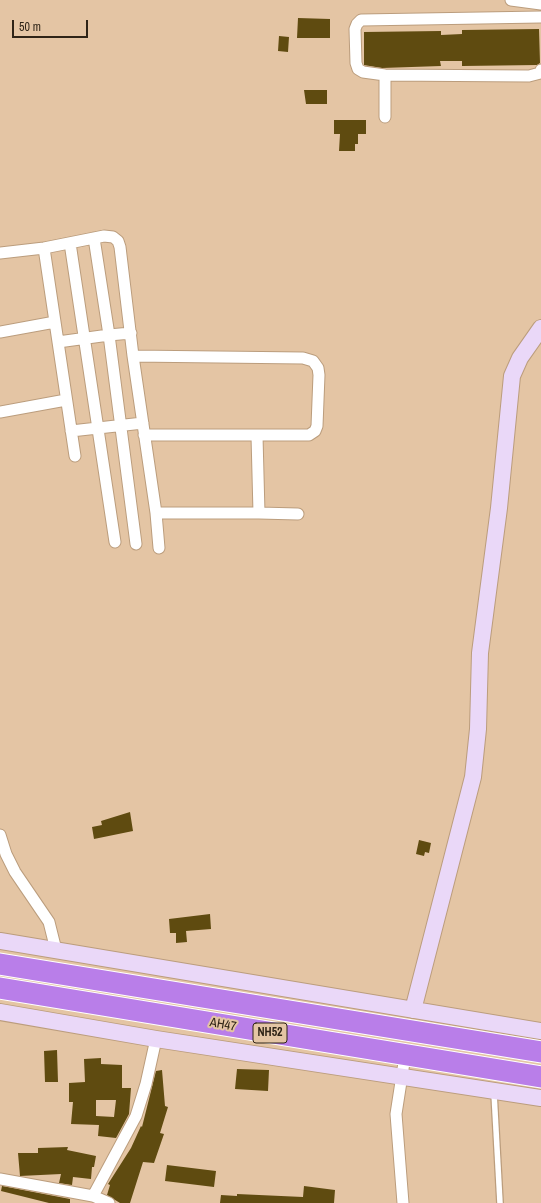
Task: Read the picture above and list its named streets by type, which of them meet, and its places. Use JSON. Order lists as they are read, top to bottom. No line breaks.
{"streets":{"highway":["AH47","NH52"]},"scale_bar":"50 m"}
